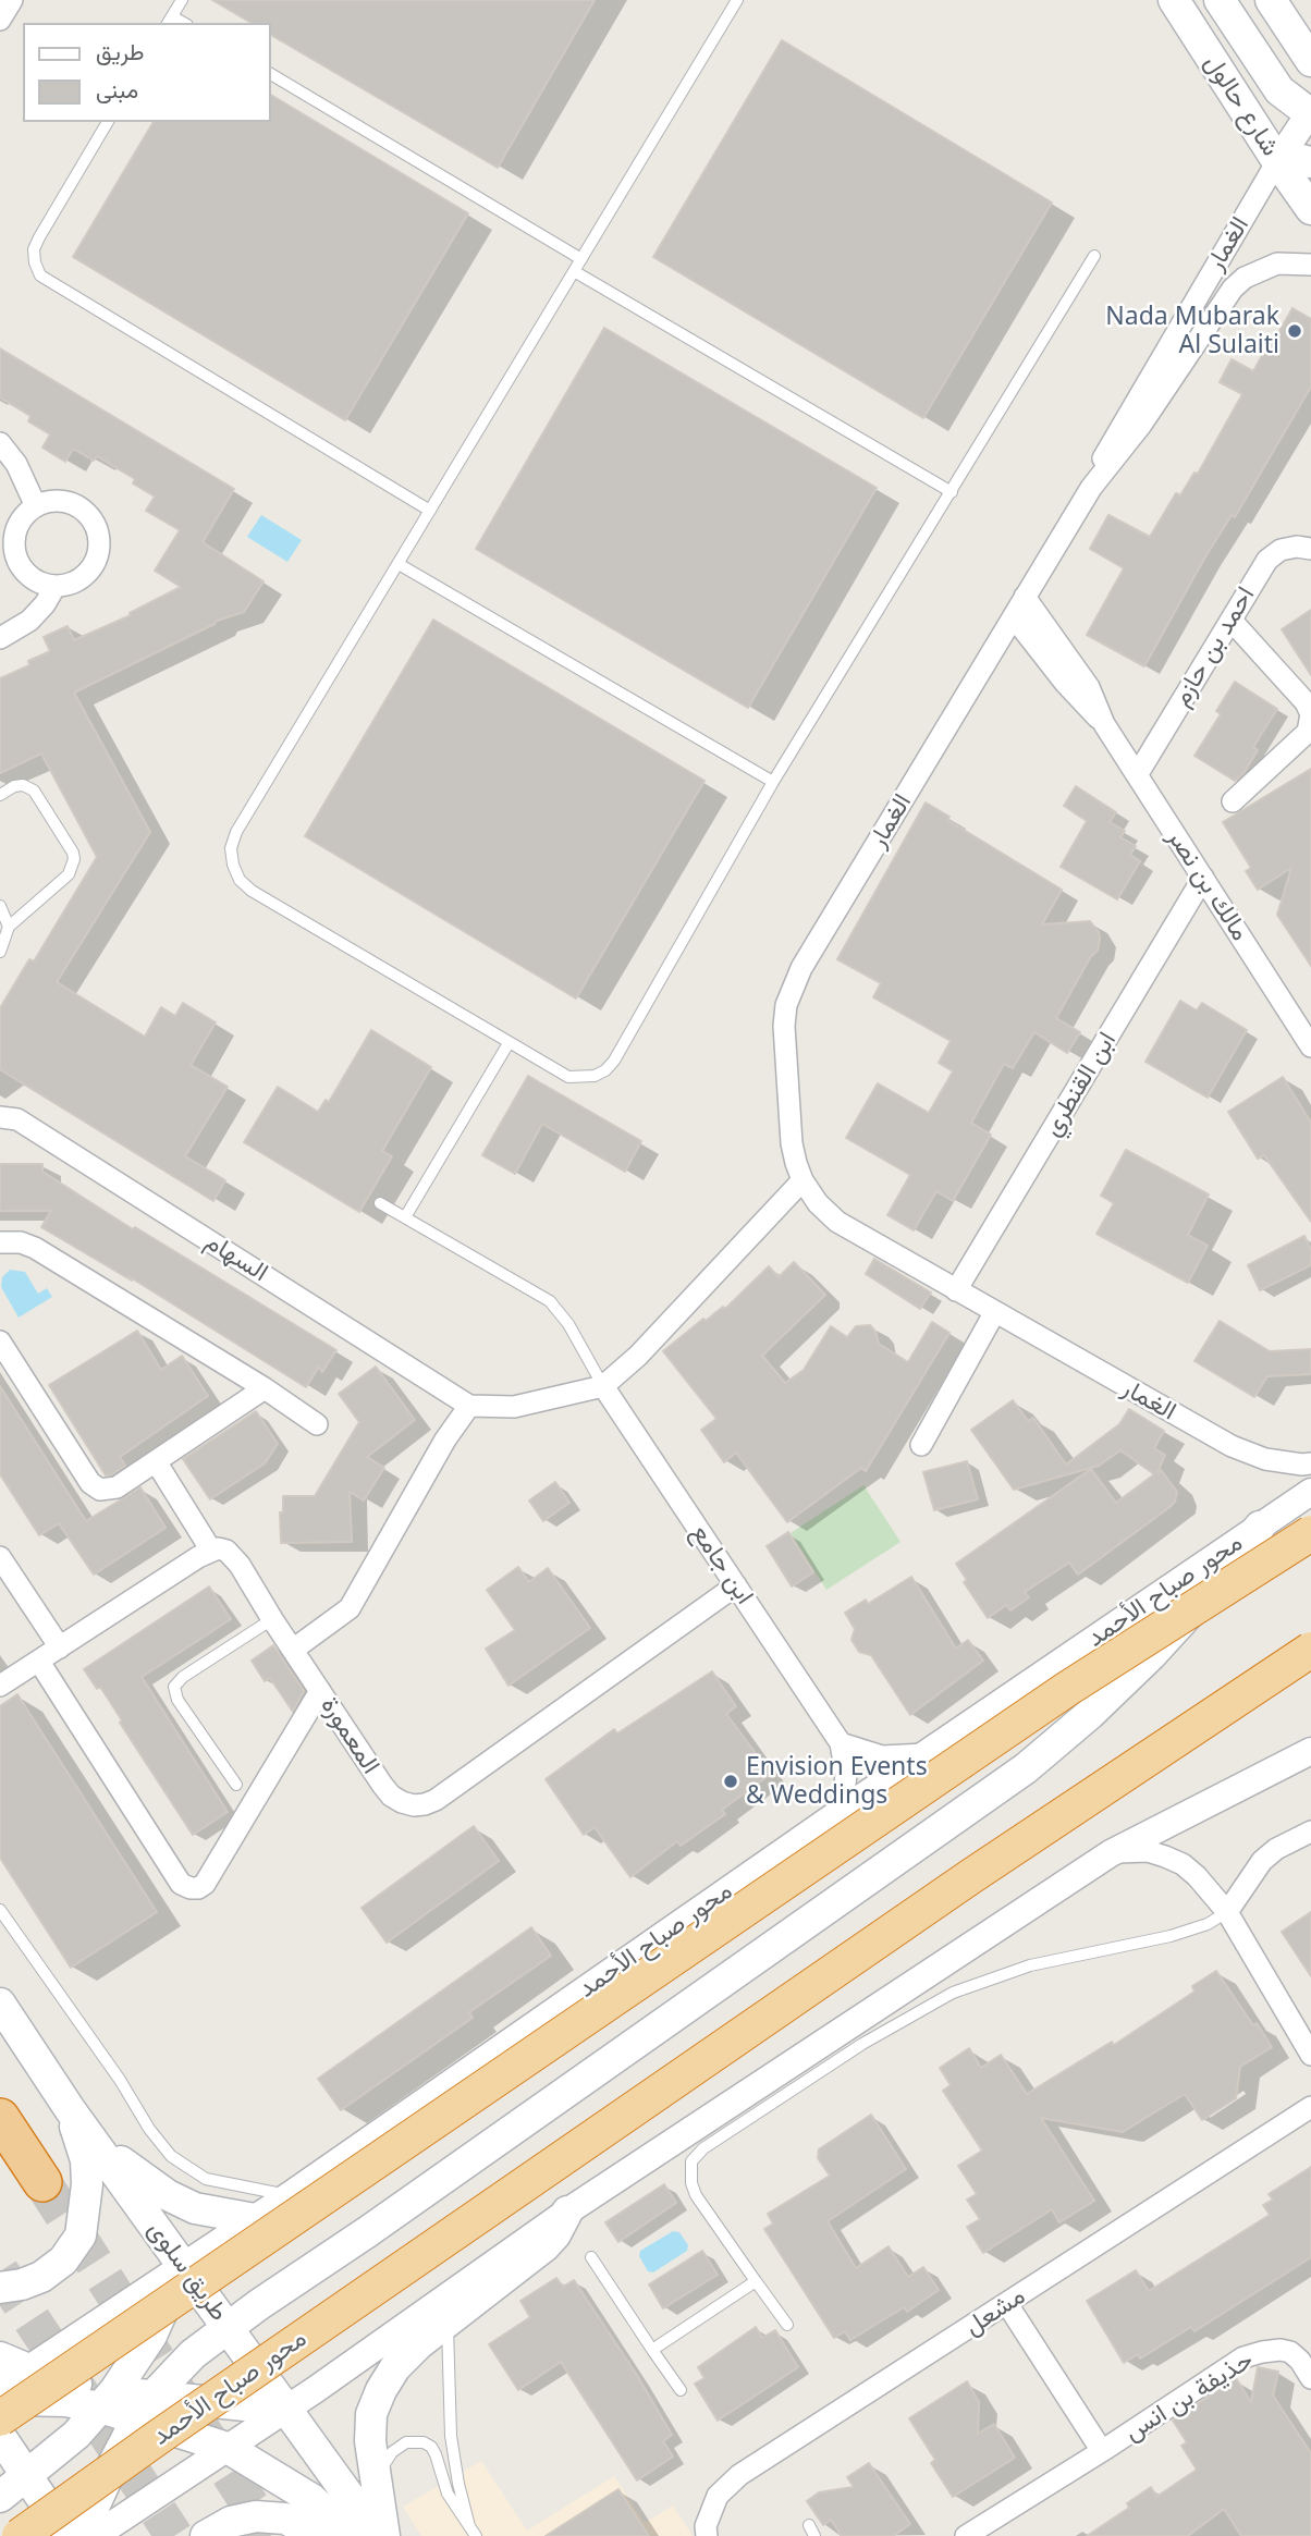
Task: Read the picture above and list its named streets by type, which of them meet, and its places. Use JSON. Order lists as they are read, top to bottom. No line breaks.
{"streets":{"highway":["محور صباح الأحمد"],"main road":["شارع حالول","طريق سلوى"],"street":["الغمار","احمد بن حازم","مالك بن نصر","ابن القنطري","السهام","ابن جامع","المعمورة","مشعل","حذيفة بن انس"]},"crossings":[["شارع حالول","الغمار"],["الغمار","مالك بن نصر"],["الغمار","ابن القنطري"],["احمد بن حازم","مالك بن نصر"],["مالك بن نصر","ابن القنطري"],["ابن جامع","محور صباح الأحمد"],["ابن جامع","المعمورة"],["محور صباح الأحمد","طريق سلوى"],["مشعل","حذيفة بن انس"]],"places":["Nada Mubarak Al Sulaiti","Envision Events & Weddings"],"legend":["طريق","مبنى"]}
